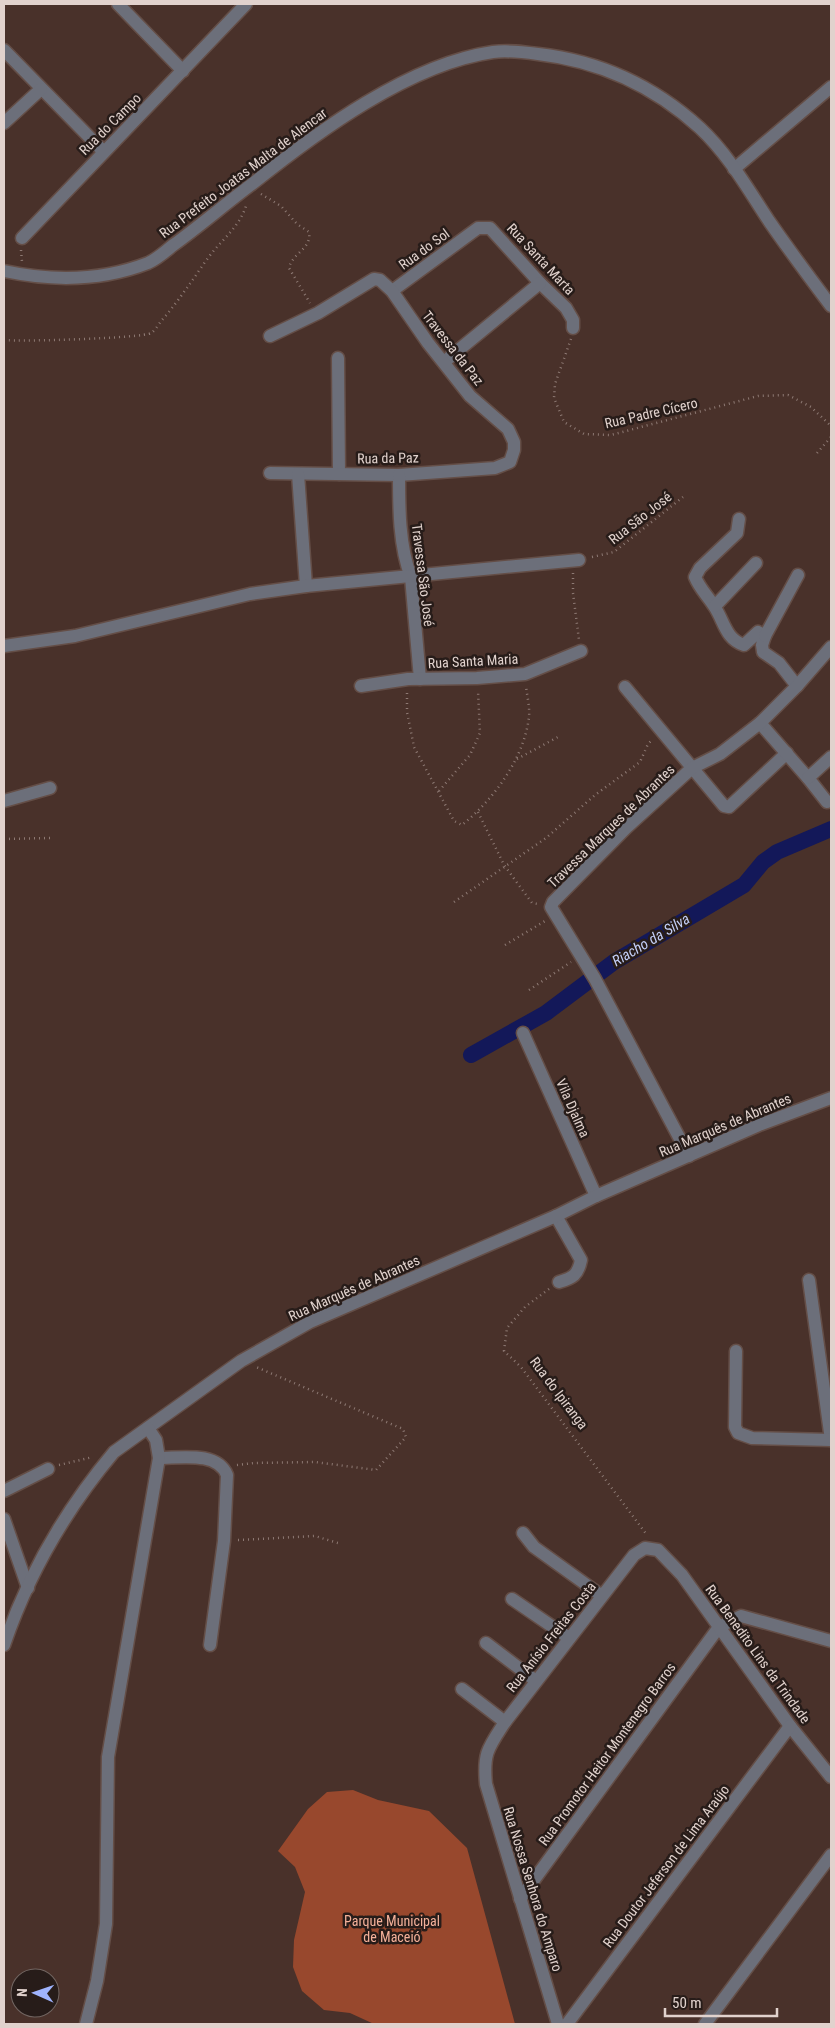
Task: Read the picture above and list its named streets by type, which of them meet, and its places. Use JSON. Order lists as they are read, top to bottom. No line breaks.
{"streets":{"street":["Rua do Campo","Rua Prefeito Joatas Malta de Alencar","Rua do Sol","Rua Santa Marta","Travessa da Paz","Rua da Paz","Travessa São José","Rua Santa Maria","Travessa Marques de Abrantes","Vila Djalma","Rua Marquês de Abrantes","Rua Anísio Freitas Costa","Rua Benedito Lins da Trindade","Rua Promotor Heitor Montenegro Barros","Rua Doutor Jeferson de Lima Araújo","Rua Nossa Senhora do Amparo"],"path":["Rua Padre Cícero","Rua São José","Rua do Ipiranga"]},"crossings":[["Rua do Sol","Rua Santa Marta"],["Rua do Sol","Travessa da Paz"],["Rua Santa Marta","Rua Padre Cícero"],["Travessa da Paz","Rua da Paz"],["Rua da Paz","Travessa São José"],["Travessa São José","Rua Santa Maria"],["Vila Djalma","Rua Marquês de Abrantes"],["Rua do Ipiranga","Rua Anísio Freitas Costa"],["Rua do Ipiranga","Rua Benedito Lins da Trindade"],["Rua Anísio Freitas Costa","Rua Benedito Lins da Trindade"],["Rua Anísio Freitas Costa","Rua Nossa Senhora do Amparo"],["Rua Benedito Lins da Trindade","Rua Promotor Heitor Montenegro Barros"],["Rua Benedito Lins da Trindade","Rua Doutor Jeferson de Lima Araújo"],["Rua Promotor Heitor Montenegro Barros","Rua Nossa Senhora do Amparo"]],"water":["Riacho da Silva"],"parks":["Parque Municipal de Maceió"],"scale_bar":"50 m","north":"left"}
